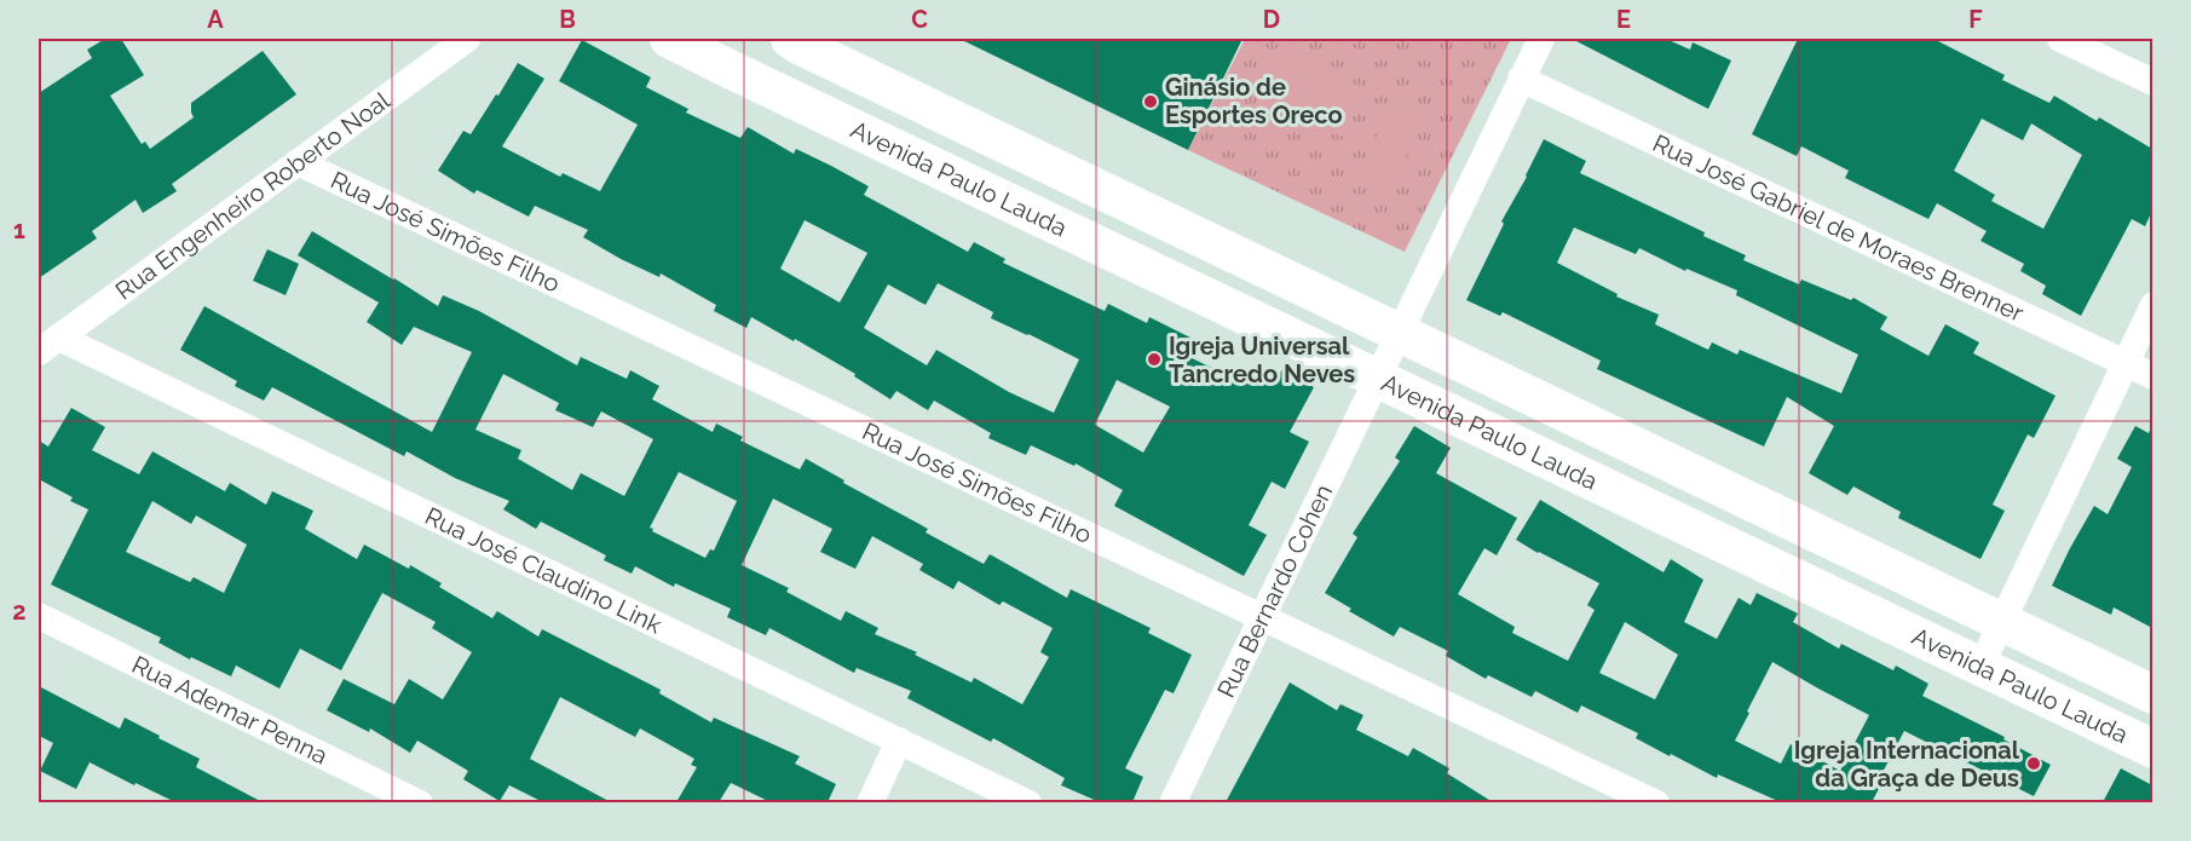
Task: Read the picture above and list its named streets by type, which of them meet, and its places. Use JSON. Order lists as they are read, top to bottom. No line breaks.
{"streets":{"main road":["Avenida Paulo Lauda"],"street":["Rua Engenheiro Roberto Noal","Rua José Gabriel de Moraes Brenner","Rua José Simões Filho","Rua José Claudino Link","Rua Bernardo Cohen","Rua Ademar Penna"]},"crossings":[["Avenida Paulo Lauda","Rua Bernardo Cohen"],["Rua Engenheiro Roberto Noal","Rua José Simões Filho"],["Rua Engenheiro Roberto Noal","Rua José Claudino Link"],["Rua José Simões Filho","Rua Bernardo Cohen"]],"places":["Ginásio de Esportes Oreco","Igreja Universal Tancredo Neves","Igreja Internacional da Graça de Deus"],"grid":{"columns":["A","B","C","D","E","F"],"rows":["1","2"]}}
